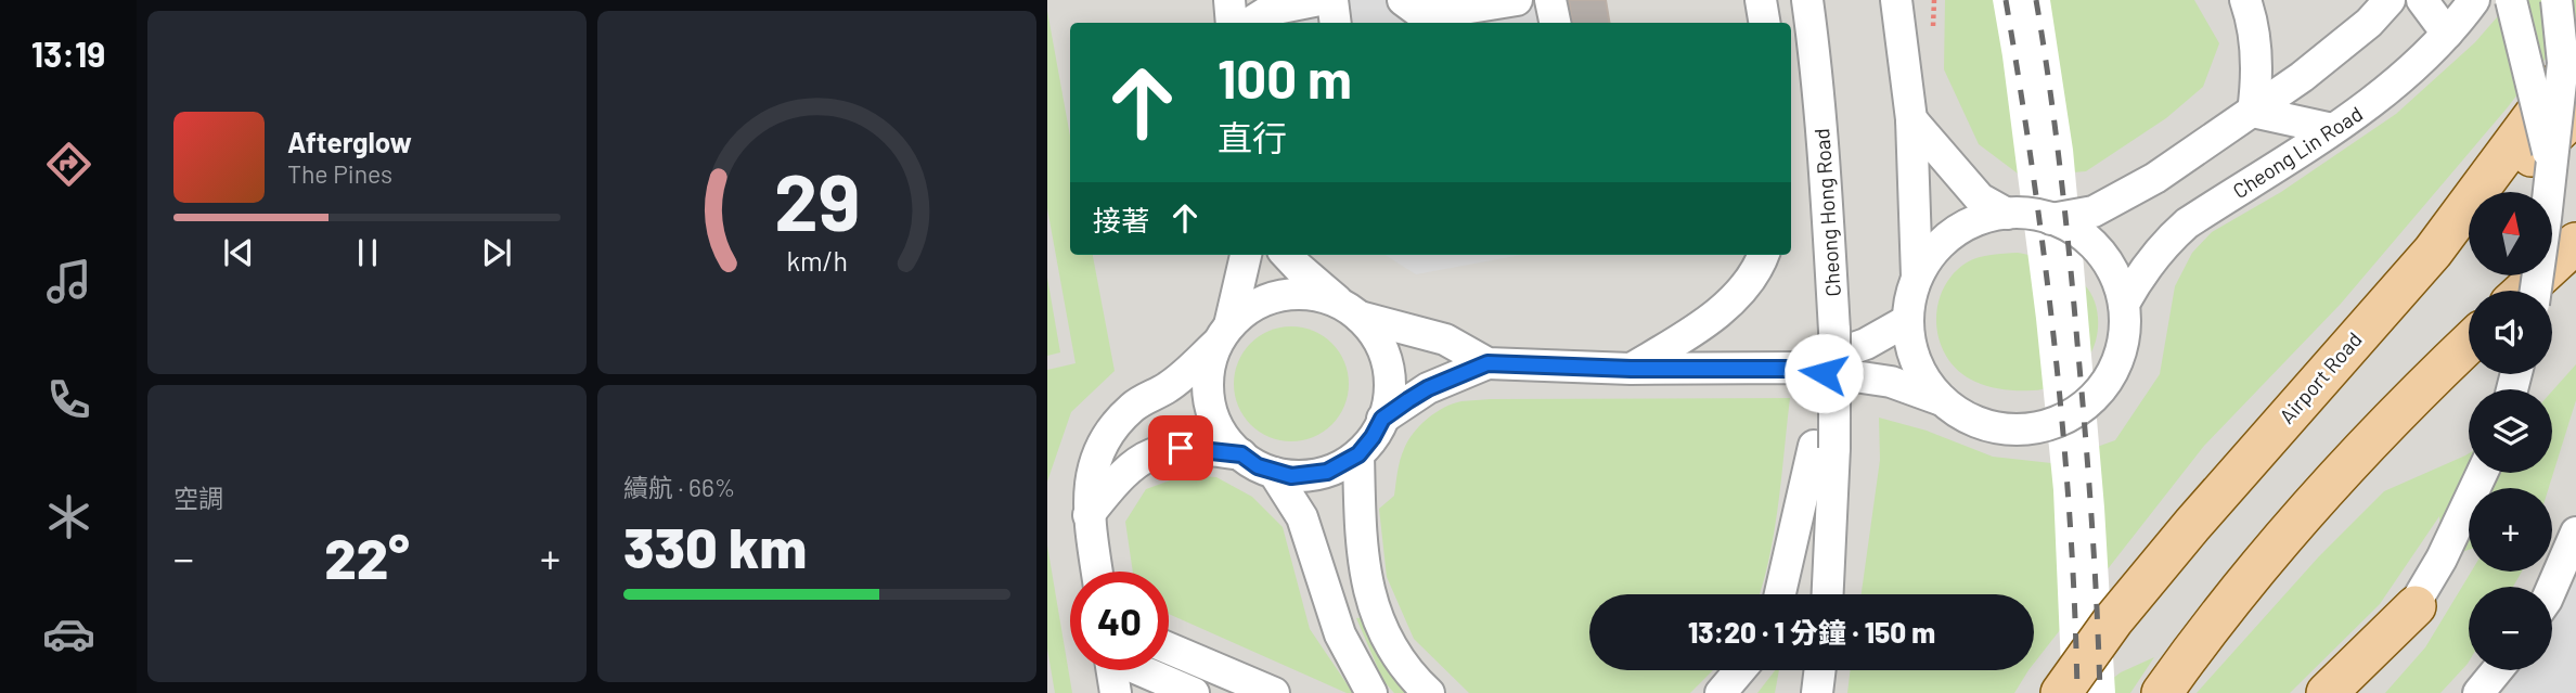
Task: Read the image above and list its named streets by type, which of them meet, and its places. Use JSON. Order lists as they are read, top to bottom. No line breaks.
{"streets":{"main road":["Airport Road"],"street":["Cheong Lin Road","Cheong Hong Road"]},"north":"top","page":{"tabs":"13:19","turn":["100 m","直行"],"song":["Afterglow","The Pines"],"then":"接著","map_buttons":["+","−"],"tile":["空調",["續航 · 66%","330 km"]],"heat":["−","22°","+"],"limit":"40","trip":"13:20 · 1 分鐘 · 150 m","gauge":["29","km/h"]}}
